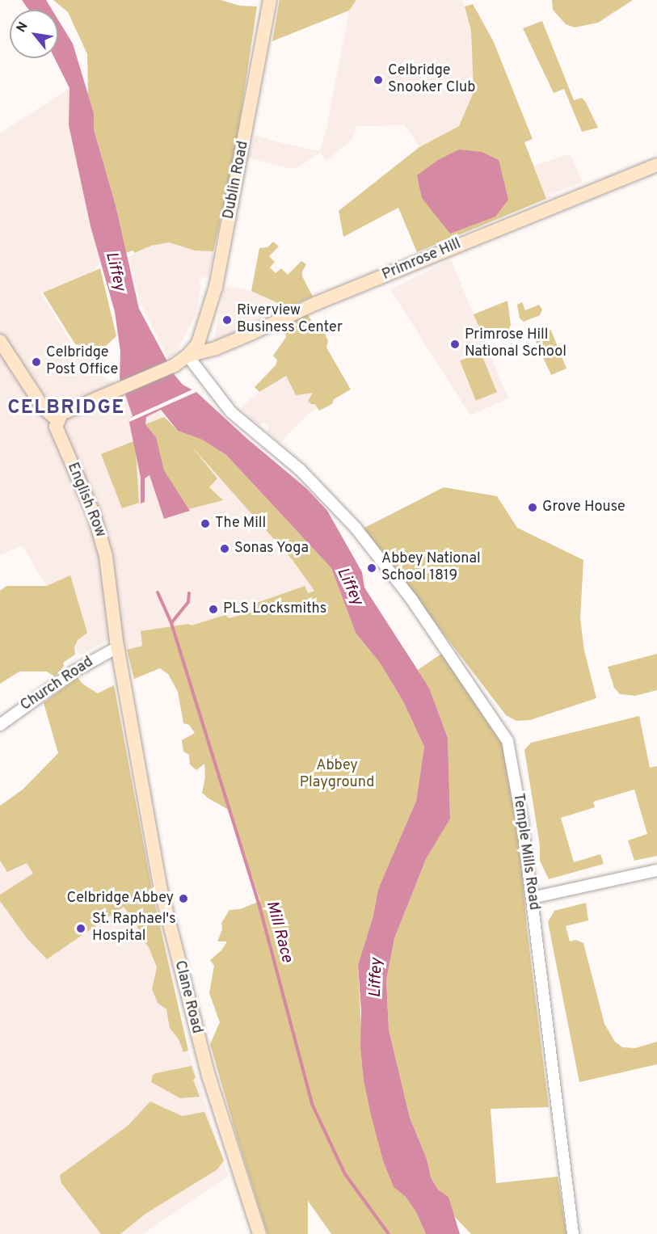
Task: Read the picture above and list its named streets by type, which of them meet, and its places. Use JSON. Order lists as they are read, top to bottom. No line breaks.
{"streets":{"main road":["Dublin Road","Primrose Hill","English Row","Clane Road"],"street":["Church Road","Temple Mills Road"]},"crossings":[["Dublin Road","Primrose Hill"],["Dublin Road","Temple Mills Road"],["Primrose Hill","Temple Mills Road"],["English Row","Church Road"],["English Row","Clane Road"],["Church Road","Clane Road"]],"districts":["CELBRIDGE"],"water":["Liffey","Mill Race"],"parks":["Abbey Playground"],"places":["Celbridge Snooker Club","Riverview Business Center","Primrose Hill National School","Celbridge Post Office","Grove House","The Mill","Sonas Yoga","Abbey National School 1819","PLS Locksmiths","Celbridge Abbey","St. Raphael's Hospital"],"north":"top left"}
